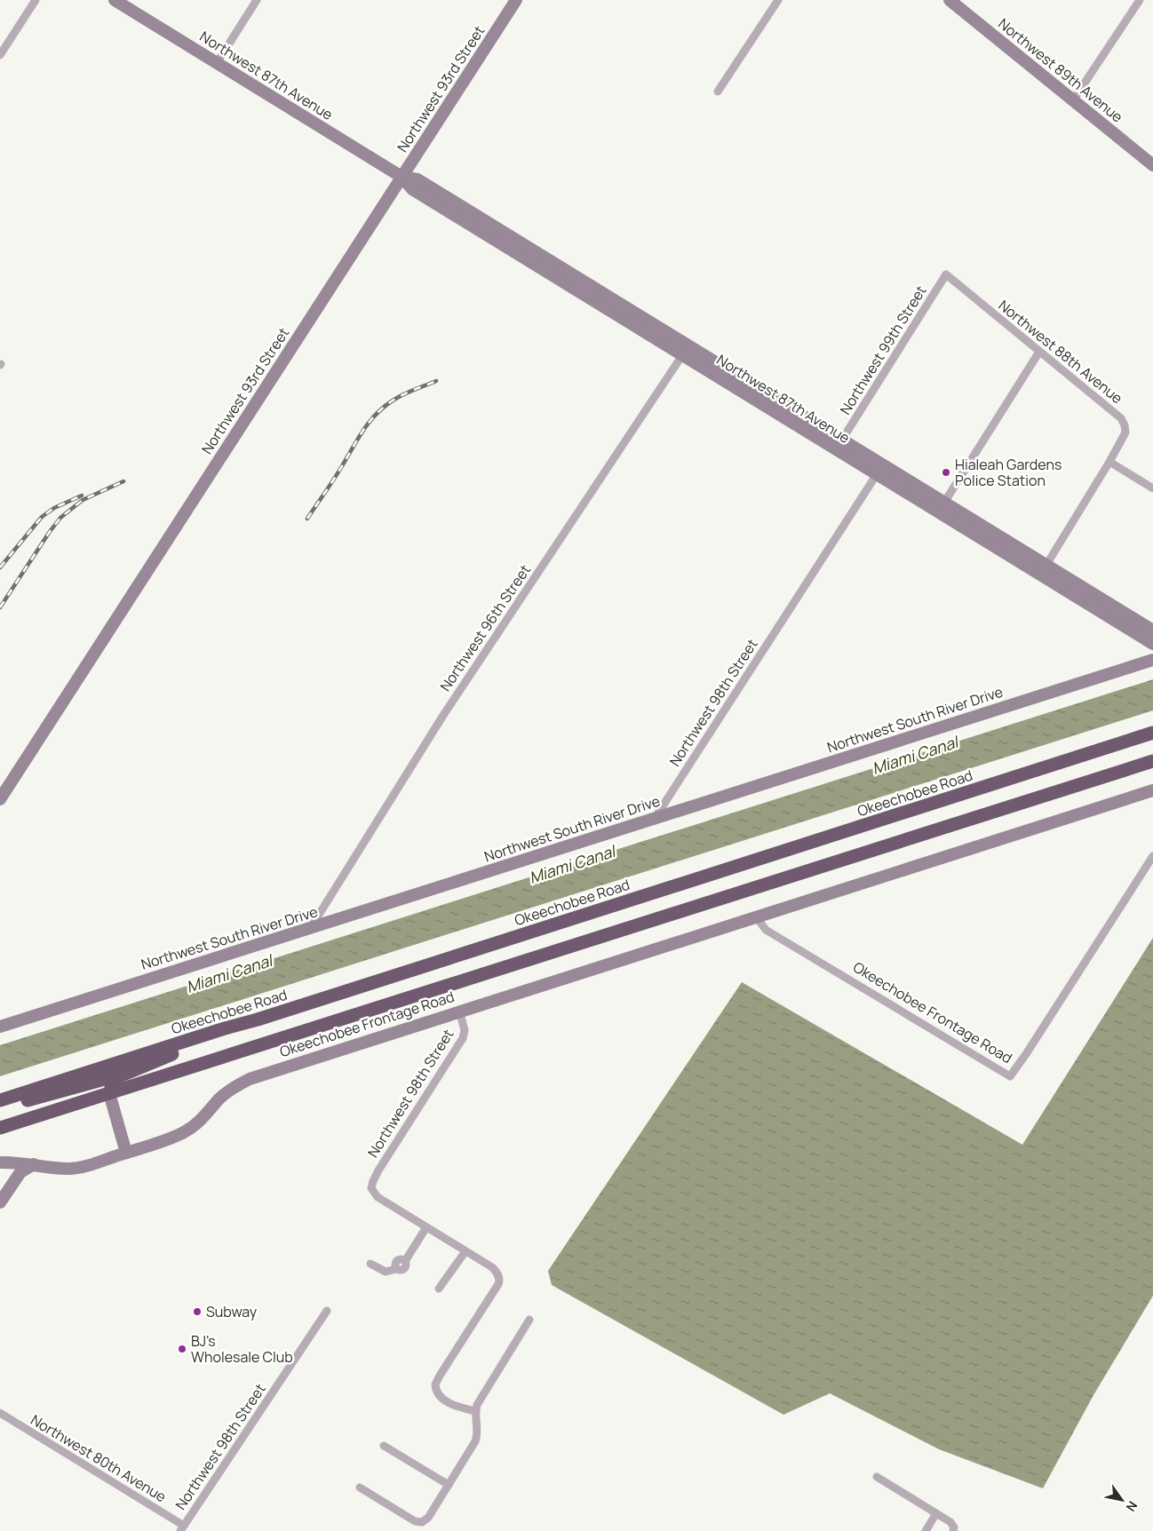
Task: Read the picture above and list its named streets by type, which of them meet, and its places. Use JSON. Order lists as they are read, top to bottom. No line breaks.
{"streets":{"highway":["Okeechobee Road"],"street":["Northwest 89th Avenue","Northwest 87th Avenue","Northwest 93rd Street","Northwest 99th Street","Northwest 88th Avenue","Northwest 96th Street","Northwest 98th Street","Northwest South River Drive","Okeechobee Frontage Road","Northwest 80th Avenue"]},"crossings":[["Northwest 87th Avenue","Northwest 93rd Street"],["Northwest 87th Avenue","Northwest 99th Street"],["Northwest 87th Avenue","Northwest 88th Avenue"],["Northwest 87th Avenue","Northwest 96th Street"],["Northwest 87th Avenue","Northwest 98th Street"],["Northwest 99th Street","Northwest 88th Avenue"],["Northwest 96th Street","Northwest South River Drive"],["Northwest 98th Street","Northwest South River Drive"],["Northwest 98th Street","Okeechobee Frontage Road"],["Northwest 98th Street","Northwest 80th Avenue"]],"water":["Miami Canal"],"places":["Hialeah Gardens Police Station","Subway","BJ's Wholesale Club"],"north":"bottom right"}
